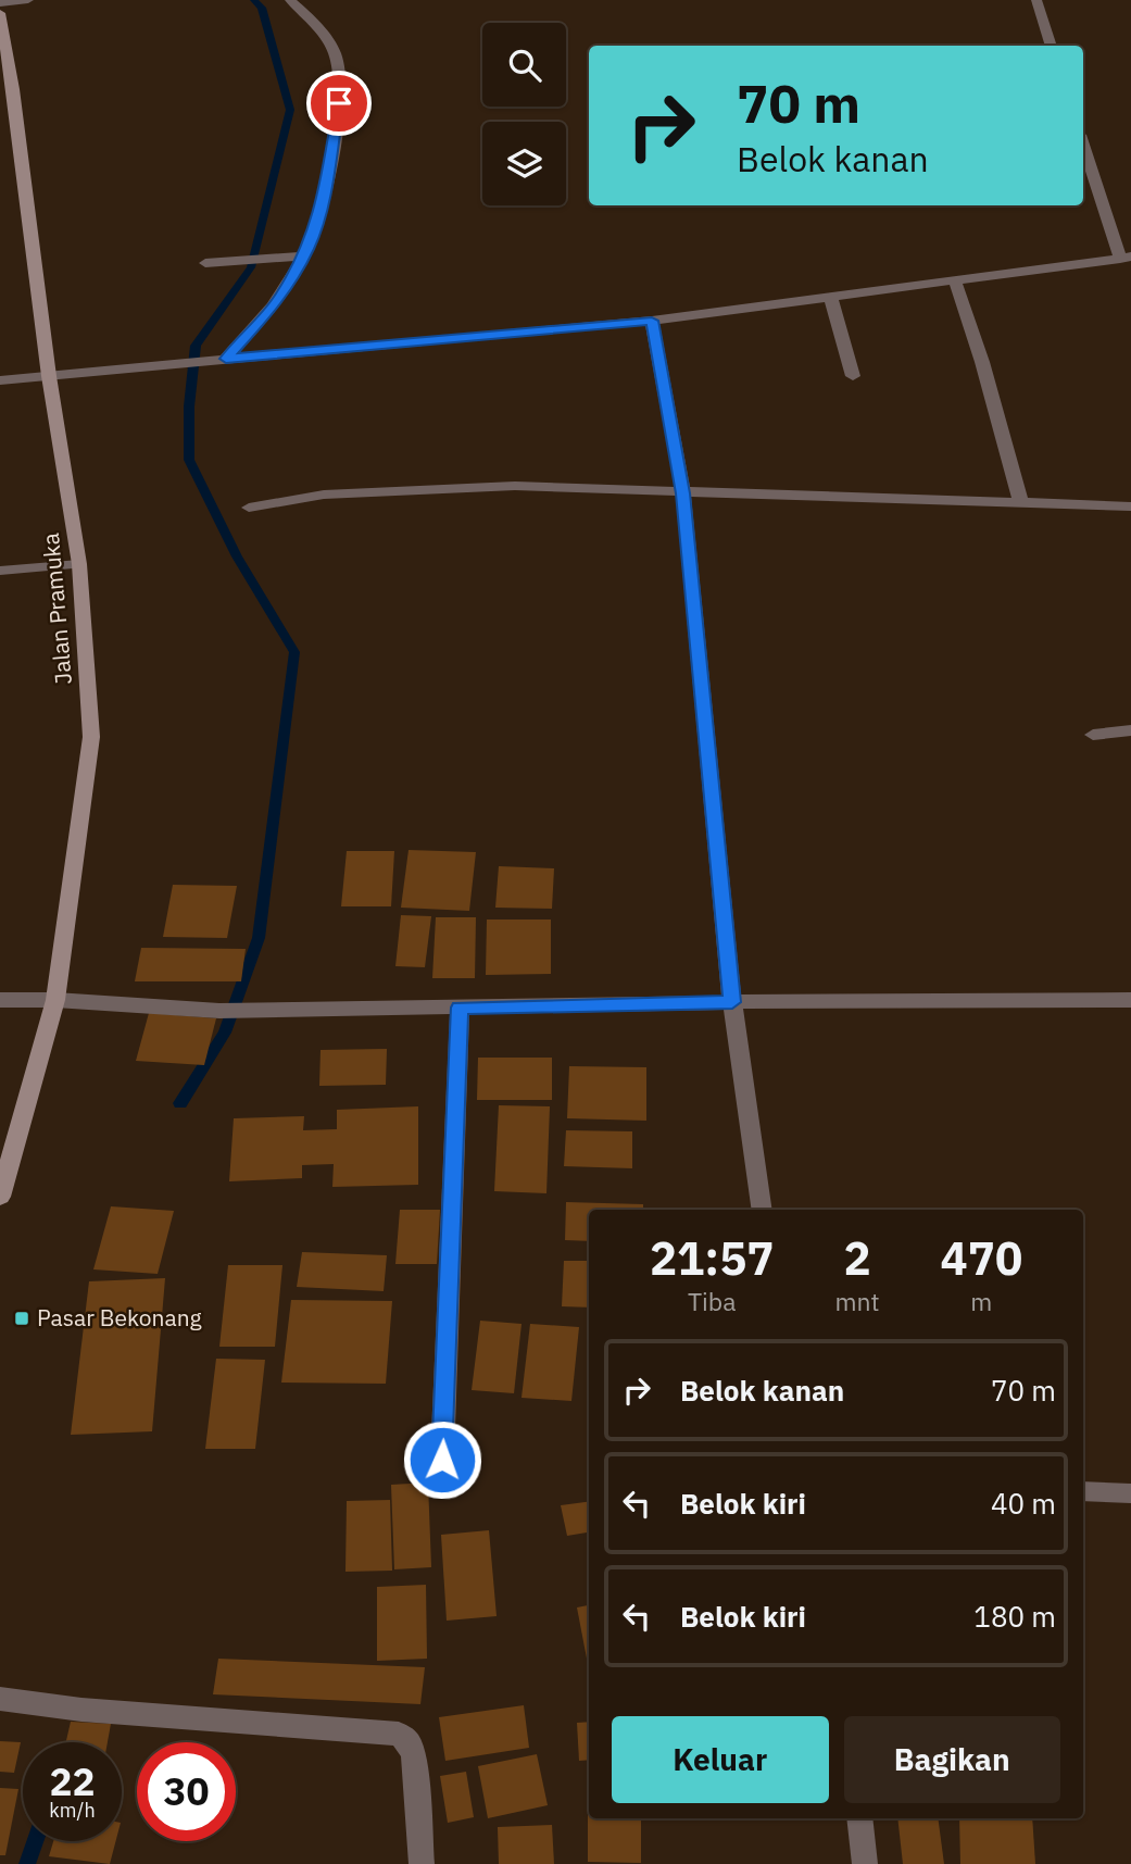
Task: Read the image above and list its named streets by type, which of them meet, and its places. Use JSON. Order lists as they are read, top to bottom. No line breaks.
{"streets":{"main road":["Jalan Pramuka"]},"places":{"transit":["Pasar Bekonang"]},"page":{"turn":["70 m","Belok kanan"],"eta":["21:57","Tiba","2","mnt","470","m"],"list":[{"name":"Belok kanan","value":"70 m"},{"name":"Belok kiri","value":"40 m"},{"name":"Belok kiri","value":"180 m"}],"buttons":["Keluar","Bagikan"],"speed":"22 km/h","limit":"30"}}
